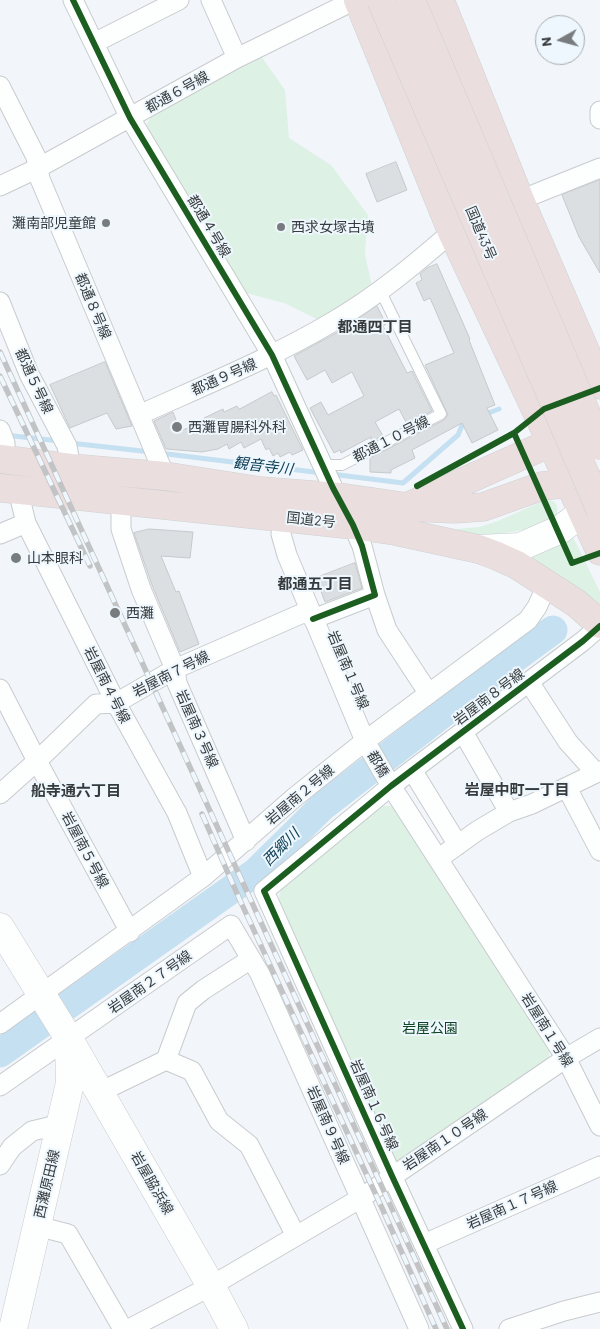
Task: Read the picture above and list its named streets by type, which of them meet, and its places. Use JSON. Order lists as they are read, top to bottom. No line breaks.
{"streets":{"highway":["国道43号","国道2号"],"street":["都通６号線","都通４号線","都通８号線","都通９号線","都通５号線","岩屋南１号線","岩屋南７号線","岩屋南４号線","岩屋南８号線","岩屋南３号線","都橋","岩屋南２号線","岩屋南５号線","岩屋南２７号線","岩屋南１６号線","岩屋南９号線","岩屋南１０号線","岩屋脇浜線","西灘原田線","岩屋南１７号線"],"lane":["都通１０号線"]},"crossings":[["都通６号線","都通４号線"],["都通６号線","都通８号線"],["都通４号線","都通９号線"],["都通４号線","都通１０号線"],["都通４号線","国道2号"],["都通４号線","岩屋南７号線"],["都通４号線","岩屋南２号線"],["国道43号","国道2号"],["都通８号線","都通９号線"],["都通８号線","国道2号"],["都通９号線","都通１０号線"],["都通５号線","国道2号"],["都通１０号線","国道2号"],["国道2号","岩屋南１号線"],["国道2号","岩屋南４号線"],["国道2号","岩屋南８号線"],["国道2号","岩屋南３号線"],["国道2号","岩屋南２号線"],["岩屋南１号線","岩屋南７号線"],["岩屋南１号線","岩屋南８号線"],["岩屋南１号線","都橋"],["岩屋南１号線","岩屋南２号線"],["岩屋南１号線","岩屋南１０号線"],["岩屋南７号線","岩屋南４号線"],["岩屋南７号線","岩屋南３号線"],["岩屋南７号線","岩屋南５号線"],["岩屋南４号線","岩屋南２号線"],["岩屋南８号線","都橋"],["岩屋南８号線","岩屋南１６号線"],["岩屋南３号線","岩屋南２号線"],["都橋","岩屋南２号線"],["岩屋南２号線","岩屋南５号線"],["岩屋南２号線","岩屋脇浜線"],["岩屋南２７号線","岩屋南９号線"],["岩屋南２７号線","岩屋脇浜線"],["岩屋南２７号線","西灘原田線"],["岩屋南１６号線","岩屋南１０号線"],["岩屋南１６号線","岩屋南１７号線"],["岩屋南９号線","岩屋南１０号線"],["岩屋南１０号線","岩屋脇浜線"],["岩屋脇浜線","西灘原田線"]],"districts":["都通四丁目","都通五丁目","岩屋中町一丁目","船寺通六丁目"],"water":["観音寺川","西郷川"],"parks":["岩屋公園"],"places":["灘南部児童館","西求女塚古墳","西灘胃腸科外科","山本眼科","西灘"],"north":"left"}
